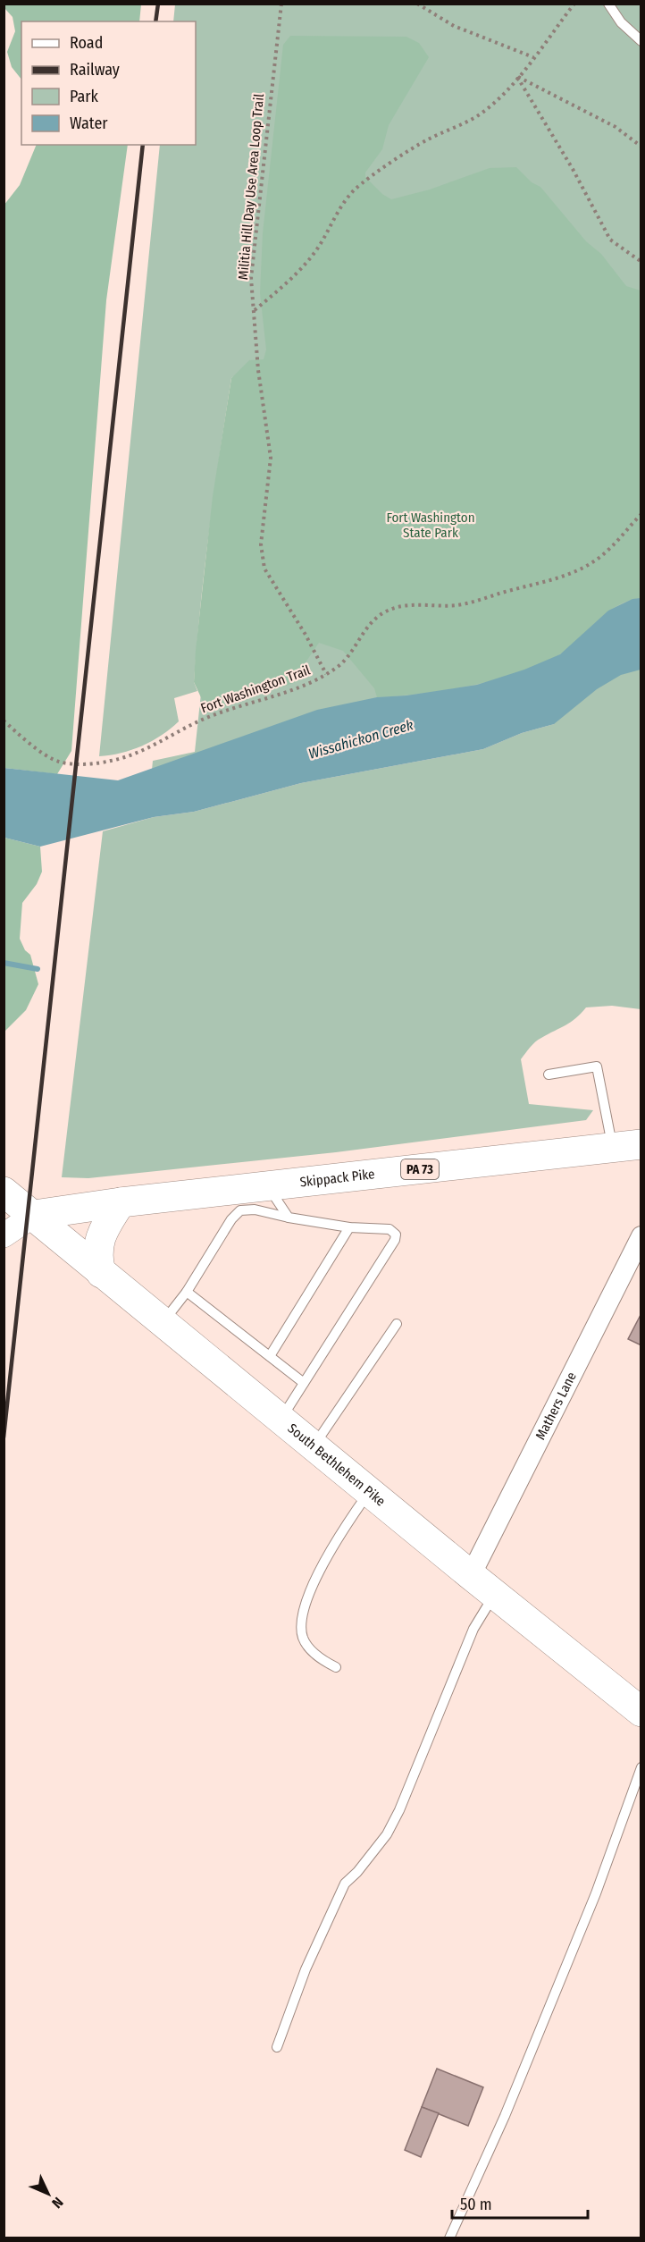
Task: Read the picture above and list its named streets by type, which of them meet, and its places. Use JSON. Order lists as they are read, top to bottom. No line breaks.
{"streets":{"main road":["PA 73","Skippack Pike","South Bethlehem Pike"],"street":["Mathers Lane"],"path":["Militia Hill Day Use Area Loop Trail","Fort Washington Trail"]},"crossings":[["Militia Hill Day Use Area Loop Trail","Fort Washington Trail"],["Skippack Pike","South Bethlehem Pike"],["Mathers Lane","South Bethlehem Pike"]],"water":["Wissahickon Creek"],"parks":["Fort Washington State Park"],"legend":["Road","Railway","Park","Water"],"scale_bar":"50 m","north":"bottom right"}
